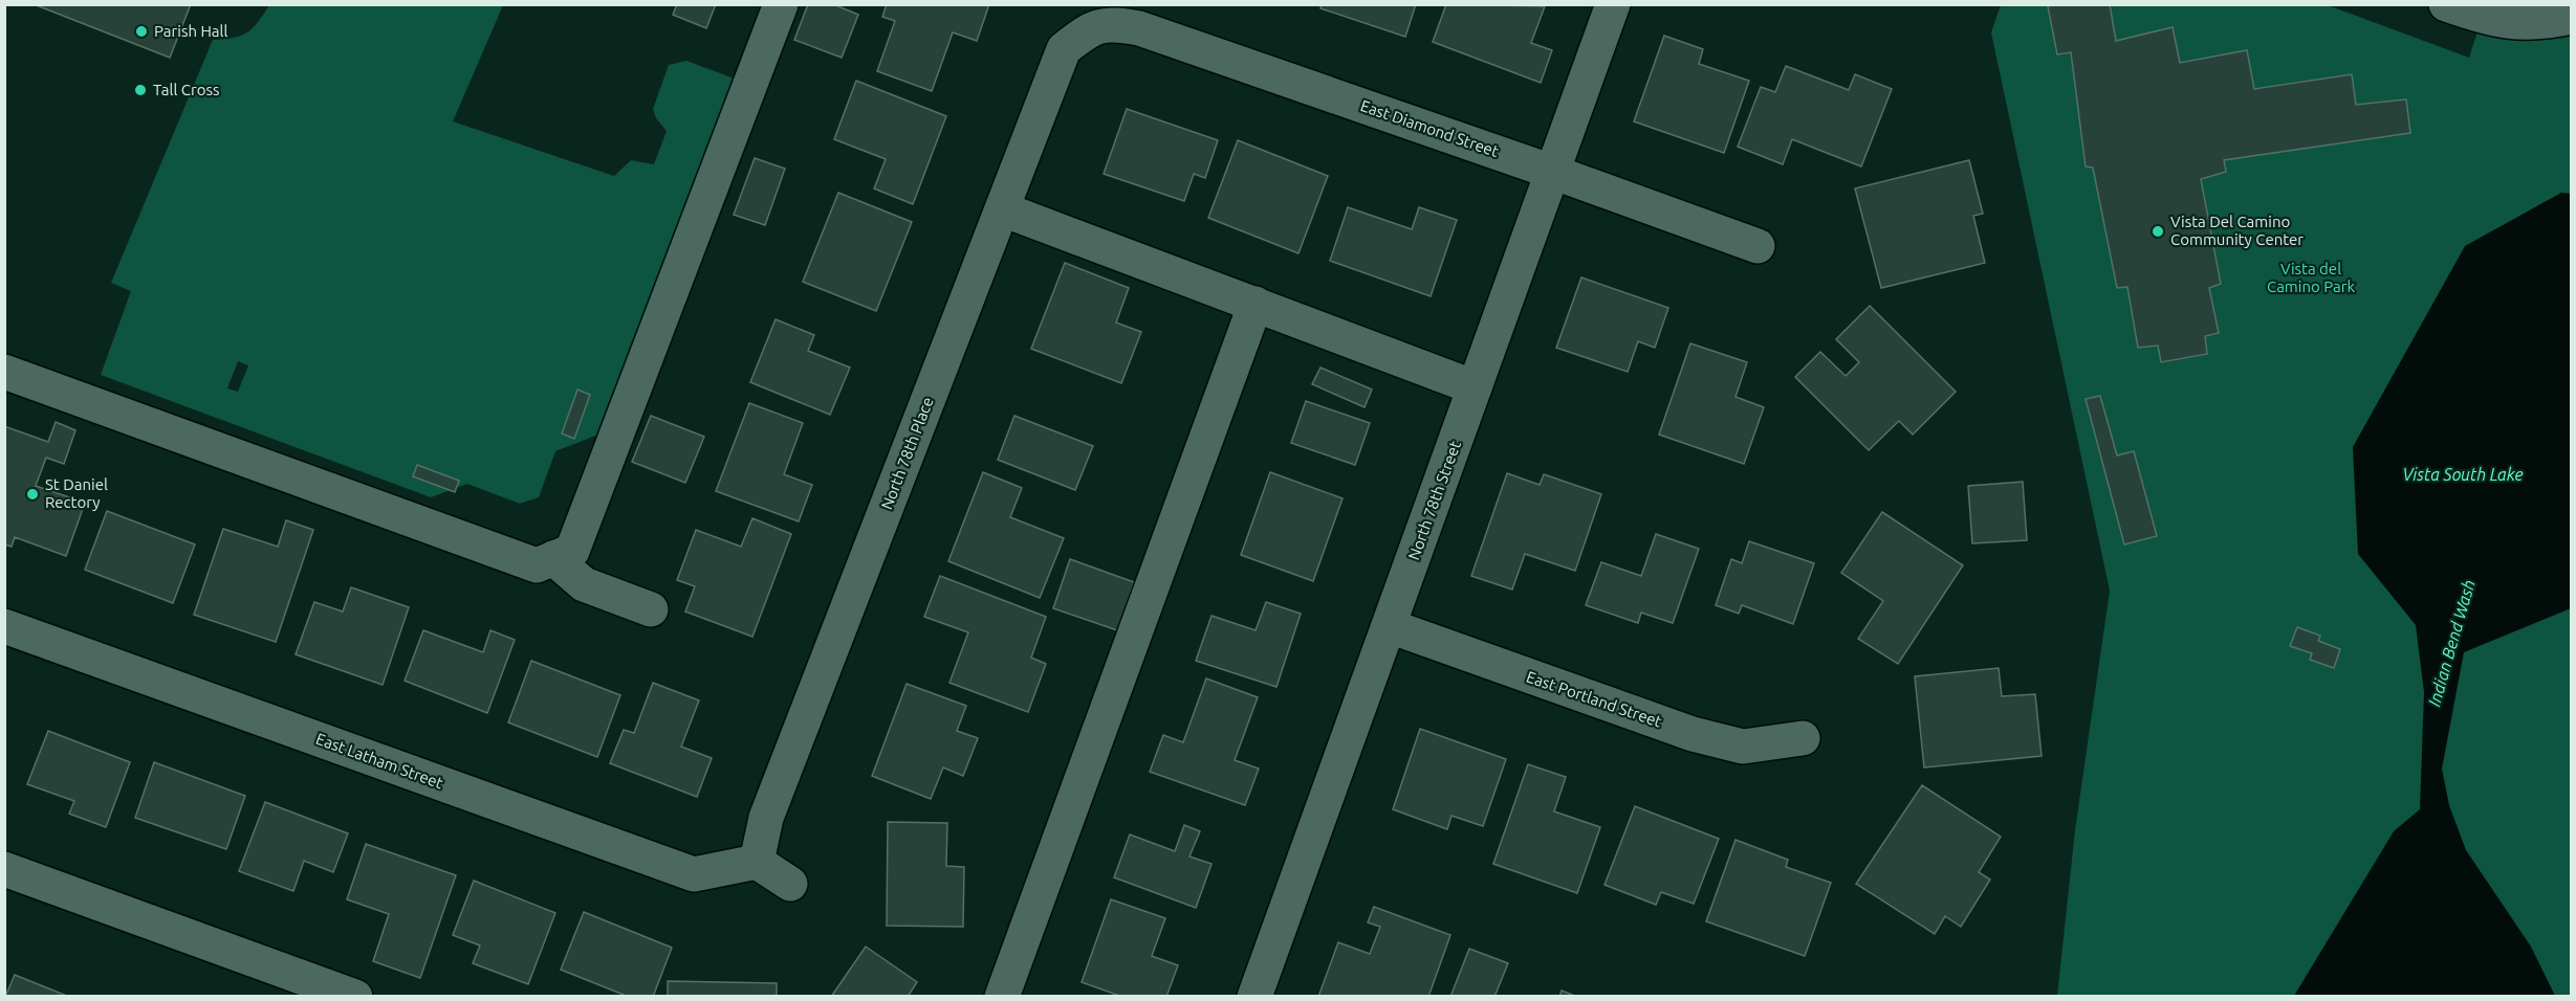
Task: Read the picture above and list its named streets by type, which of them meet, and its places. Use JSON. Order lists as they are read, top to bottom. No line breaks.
{"streets":{"street":["East Diamond Street","North 78th Place","North 78th Street","East Portland Street","East Latham Street"]},"crossings":[["East Diamond Street","North 78th Place"],["East Diamond Street","North 78th Street"],["North 78th Place","East Latham Street"],["North 78th Street","East Portland Street"]],"water":["Vista South Lake","Indian Bend Wash"],"parks":["Vista del Camino Park"],"places":["Parish Hall","Tall Cross","Vista Del Camino Community Center","St Daniel Rectory"]}
